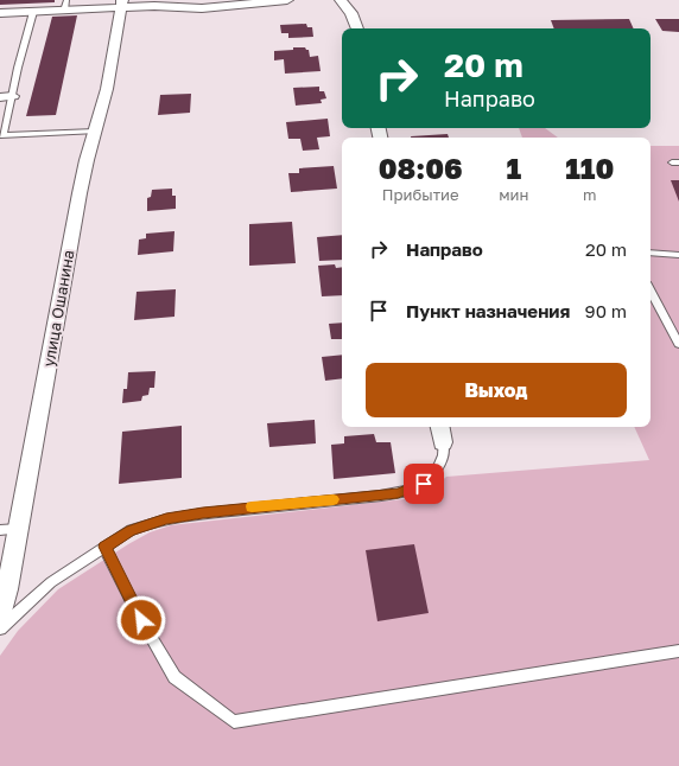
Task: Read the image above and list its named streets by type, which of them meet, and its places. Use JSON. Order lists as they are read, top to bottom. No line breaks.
{"streets":{"street":["улица Ошанина"]},"page":{"turn":["20 m","Направо"],"eta":["08:06","Прибытие","1","мин","110","m"],"list":[{"name":"Направо","value":"20 m"},{"name":"Пункт назначения","value":"90 m"}],"buttons":"Выход"}}
